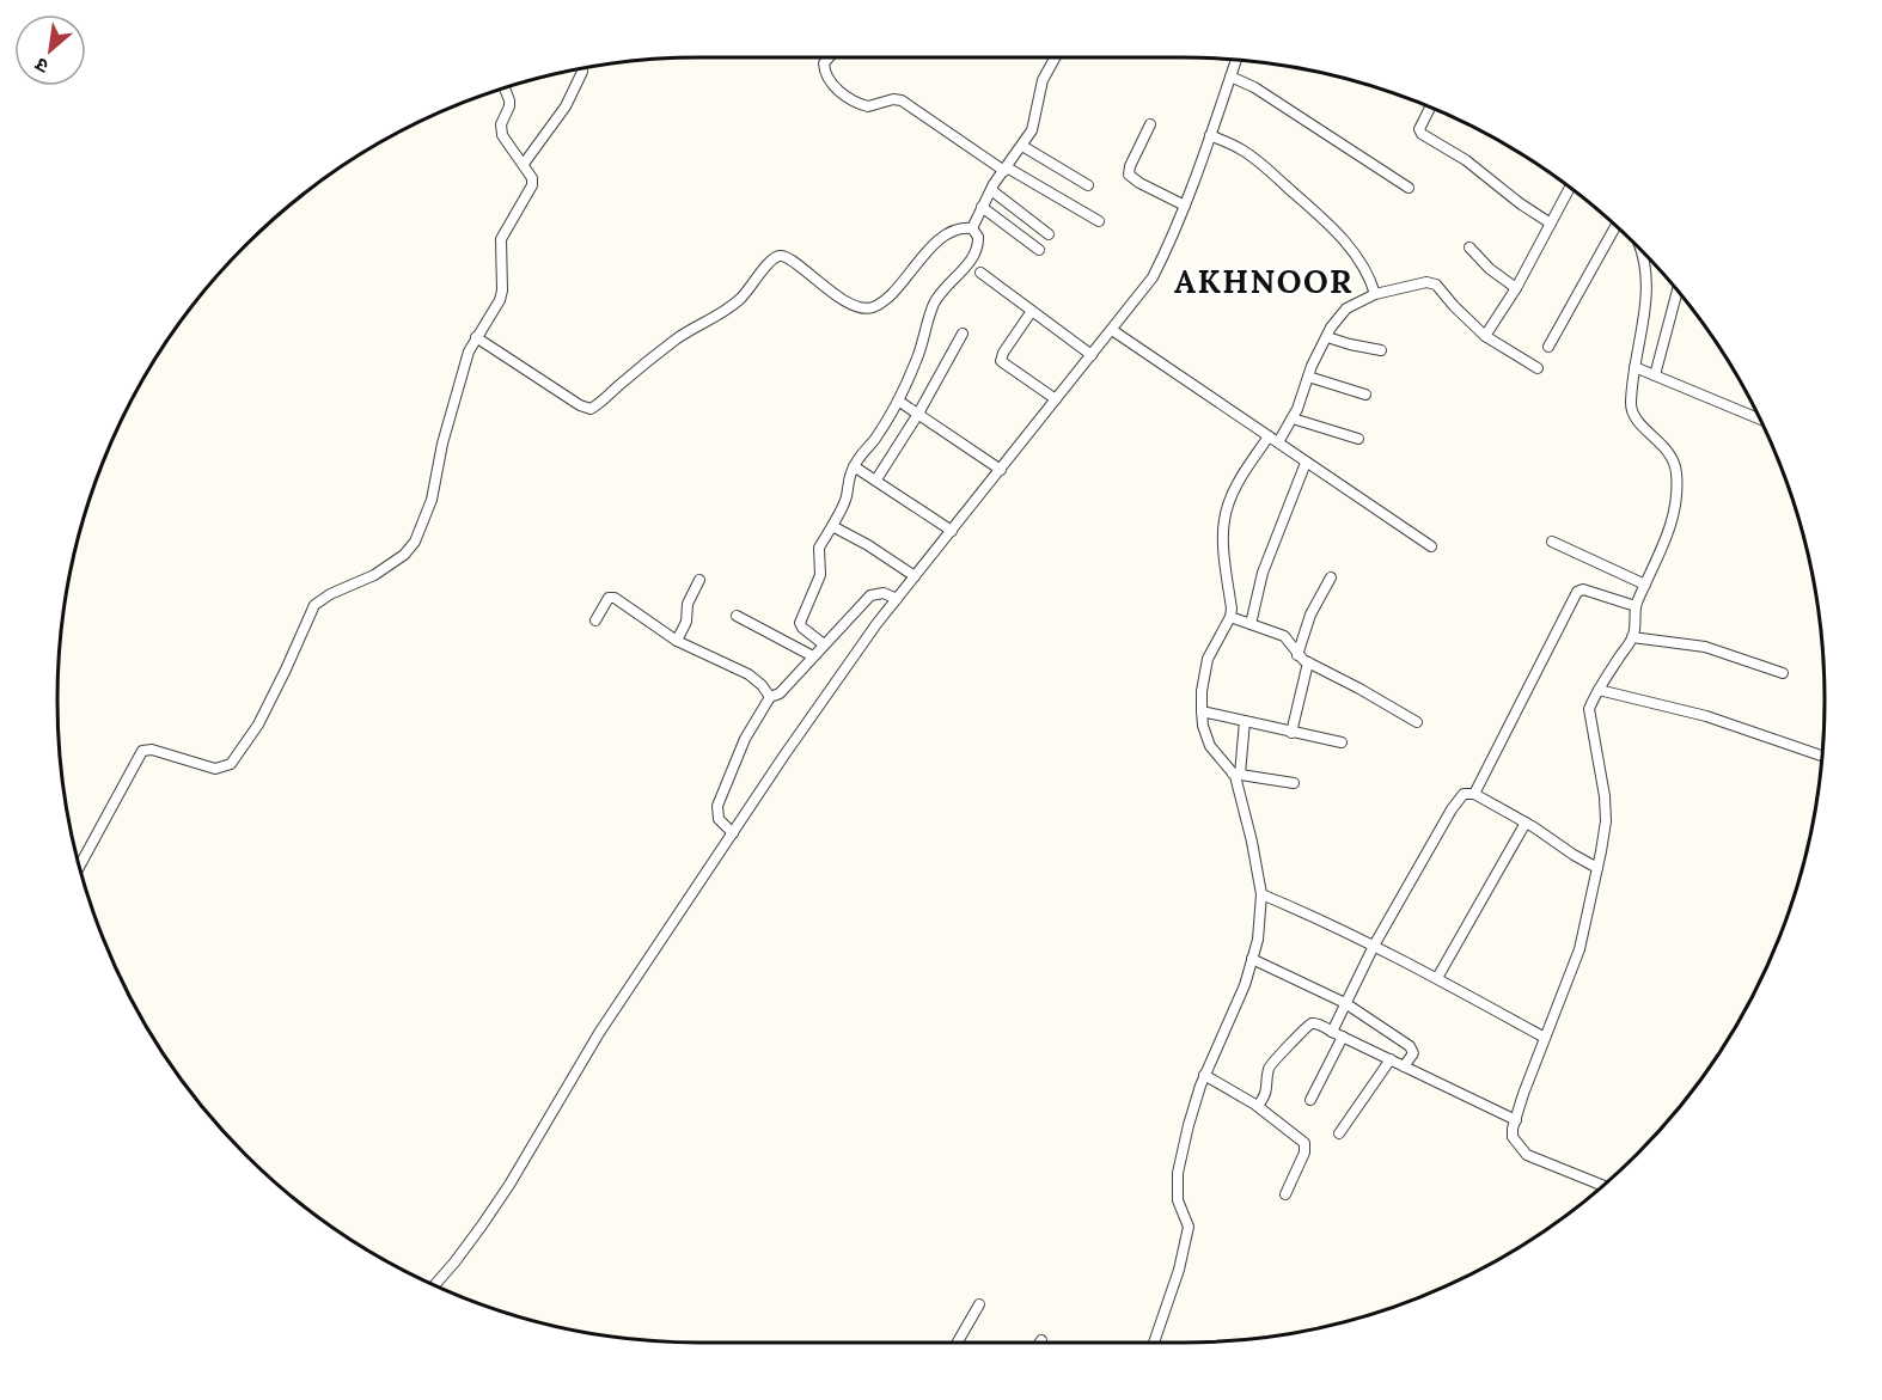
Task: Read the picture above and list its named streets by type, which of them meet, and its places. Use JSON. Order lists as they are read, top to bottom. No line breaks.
{"districts":["AKHNOOR"],"north":"bottom left"}
